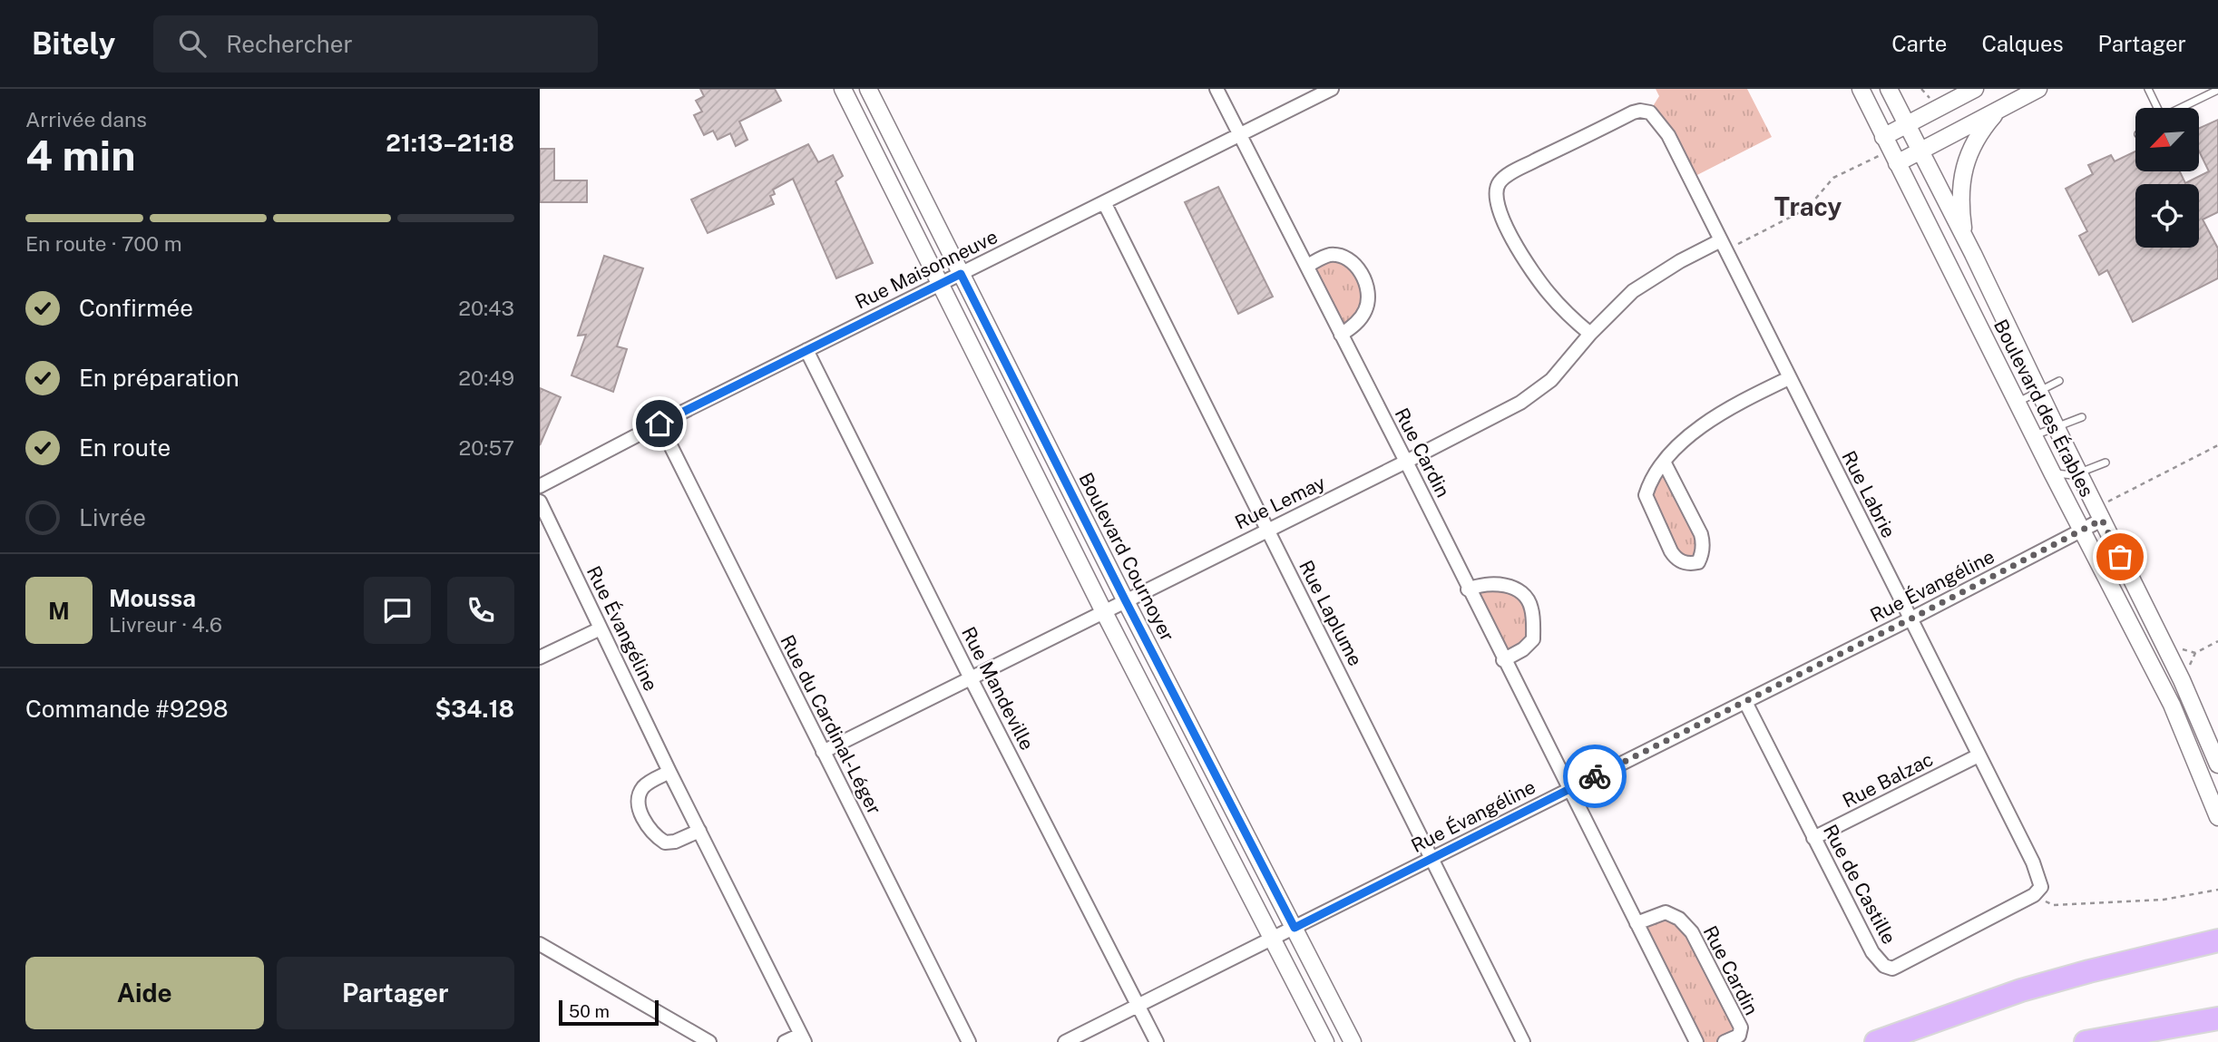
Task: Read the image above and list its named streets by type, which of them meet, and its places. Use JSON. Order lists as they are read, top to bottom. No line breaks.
{"streets":{"street":["Rue Maisonneuve","Boulevard des Érables","Rue Cardin","Rue Labrie","Rue Lemay","Boulevard Cournoyer","Rue Évangéline","Rue Laplume","Rue Mandeville","Rue du Cardinal-Léger","Rue Balzac","Rue de Castille"]},"crossings":[["Rue Maisonneuve","Rue Cardin"],["Rue Maisonneuve","Boulevard Cournoyer"],["Rue Maisonneuve","Rue Laplume"],["Rue Maisonneuve","Rue Mandeville"],["Rue Maisonneuve","Rue du Cardinal-Léger"],["Boulevard des Érables","Rue Évangéline"],["Rue Cardin","Rue Lemay"],["Rue Cardin","Rue Évangéline"],["Rue Labrie","Rue Lemay"],["Rue Labrie","Rue Évangéline"],["Rue Labrie","Rue Balzac"],["Rue Labrie","Rue de Castille"],["Rue Lemay","Boulevard Cournoyer"],["Rue Lemay","Rue Laplume"],["Rue Lemay","Rue Mandeville"],["Rue Lemay","Rue du Cardinal-Léger"],["Boulevard Cournoyer","Rue Évangéline"],["Rue Évangéline","Rue Laplume"],["Rue Évangéline","Rue Mandeville"],["Rue Évangéline","Rue de Castille"],["Rue Balzac","Rue de Castille"]],"districts":["Tracy"],"scale_bar":"50 m","north":"bottom left","page":{"header":"Bitely","search":"Rechercher","nav":["Carte","Calques","Partager"],"heading":["4 min","Arrivée dans","21:13–21:18"],"panel":["Moussa","Livreur · 4.6","Commande #9298","$34.18"],"bar":"En route · 700 m","list":[["Confirmée","20:43"],["En préparation","20:49"],["En route","20:57"],"Livrée"],"round":"M","buttons":["Aide","Partager"],"scale":"50 m"}}
